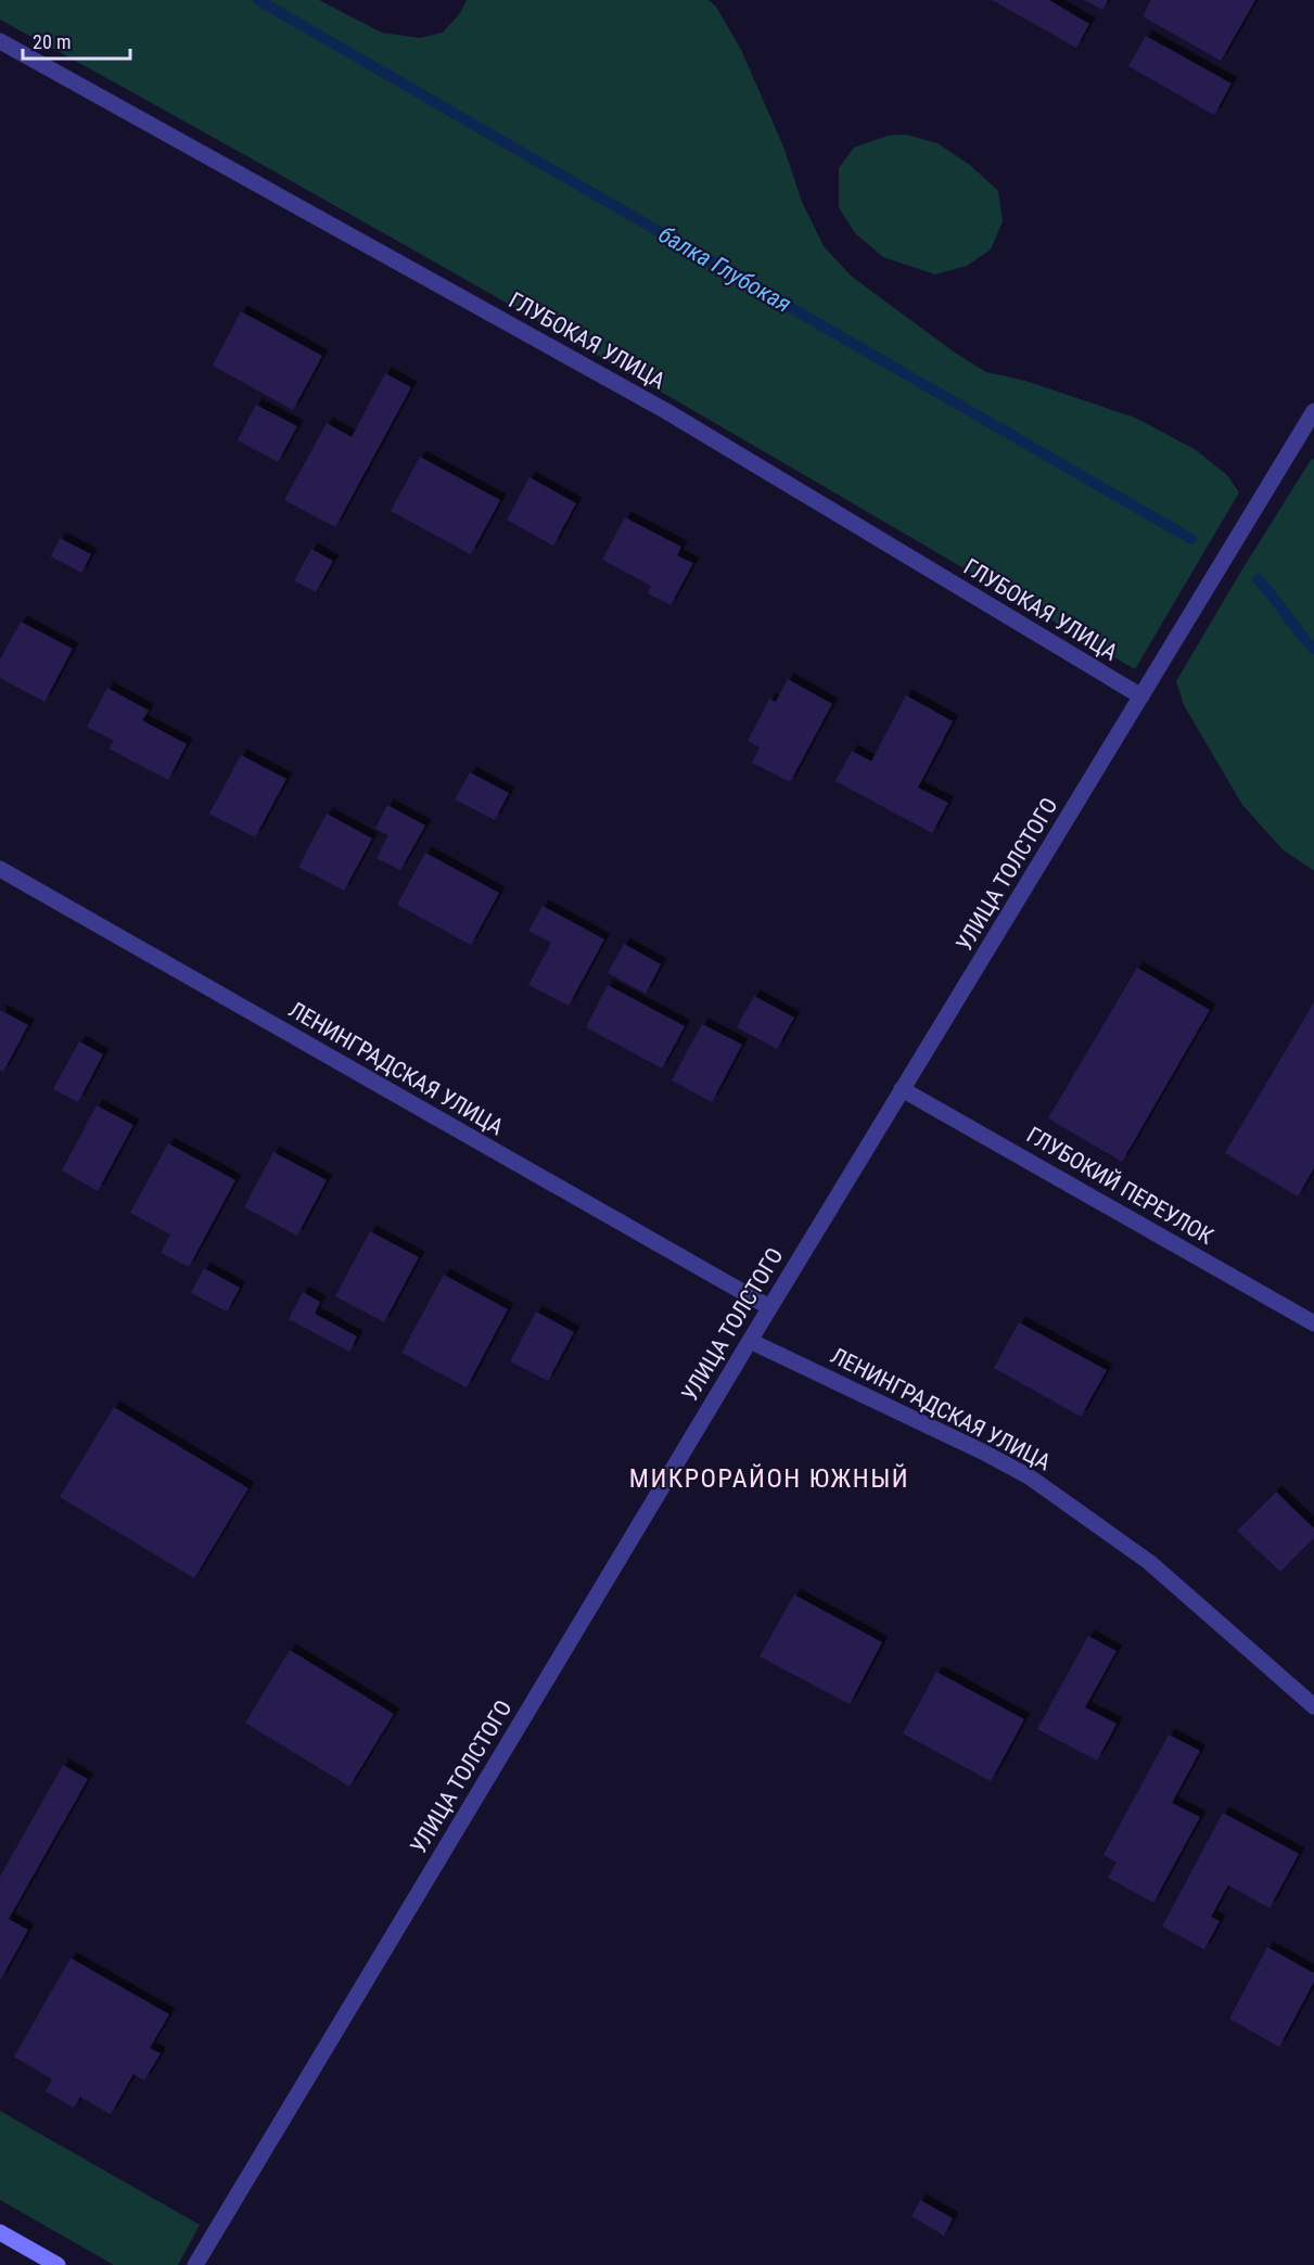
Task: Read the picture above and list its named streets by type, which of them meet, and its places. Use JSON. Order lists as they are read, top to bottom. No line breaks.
{"streets":{"street":["ГЛУБОКАЯ УЛИЦА","УЛИЦА ТОЛСТОГО","ЛЕНИНГРАДСКАЯ УЛИЦА","ГЛУБОКИЙ ПЕРЕУЛОК"]},"crossings":[["ГЛУБОКАЯ УЛИЦА","УЛИЦА ТОЛСТОГО"],["УЛИЦА ТОЛСТОГО","ЛЕНИНГРАДСКАЯ УЛИЦА"],["УЛИЦА ТОЛСТОГО","ГЛУБОКИЙ ПЕРЕУЛОК"]],"districts":["МИКРОРАЙОН ЮЖНЫЙ"],"water":["балка Глубокая"],"scale_bar":"20 m"}
